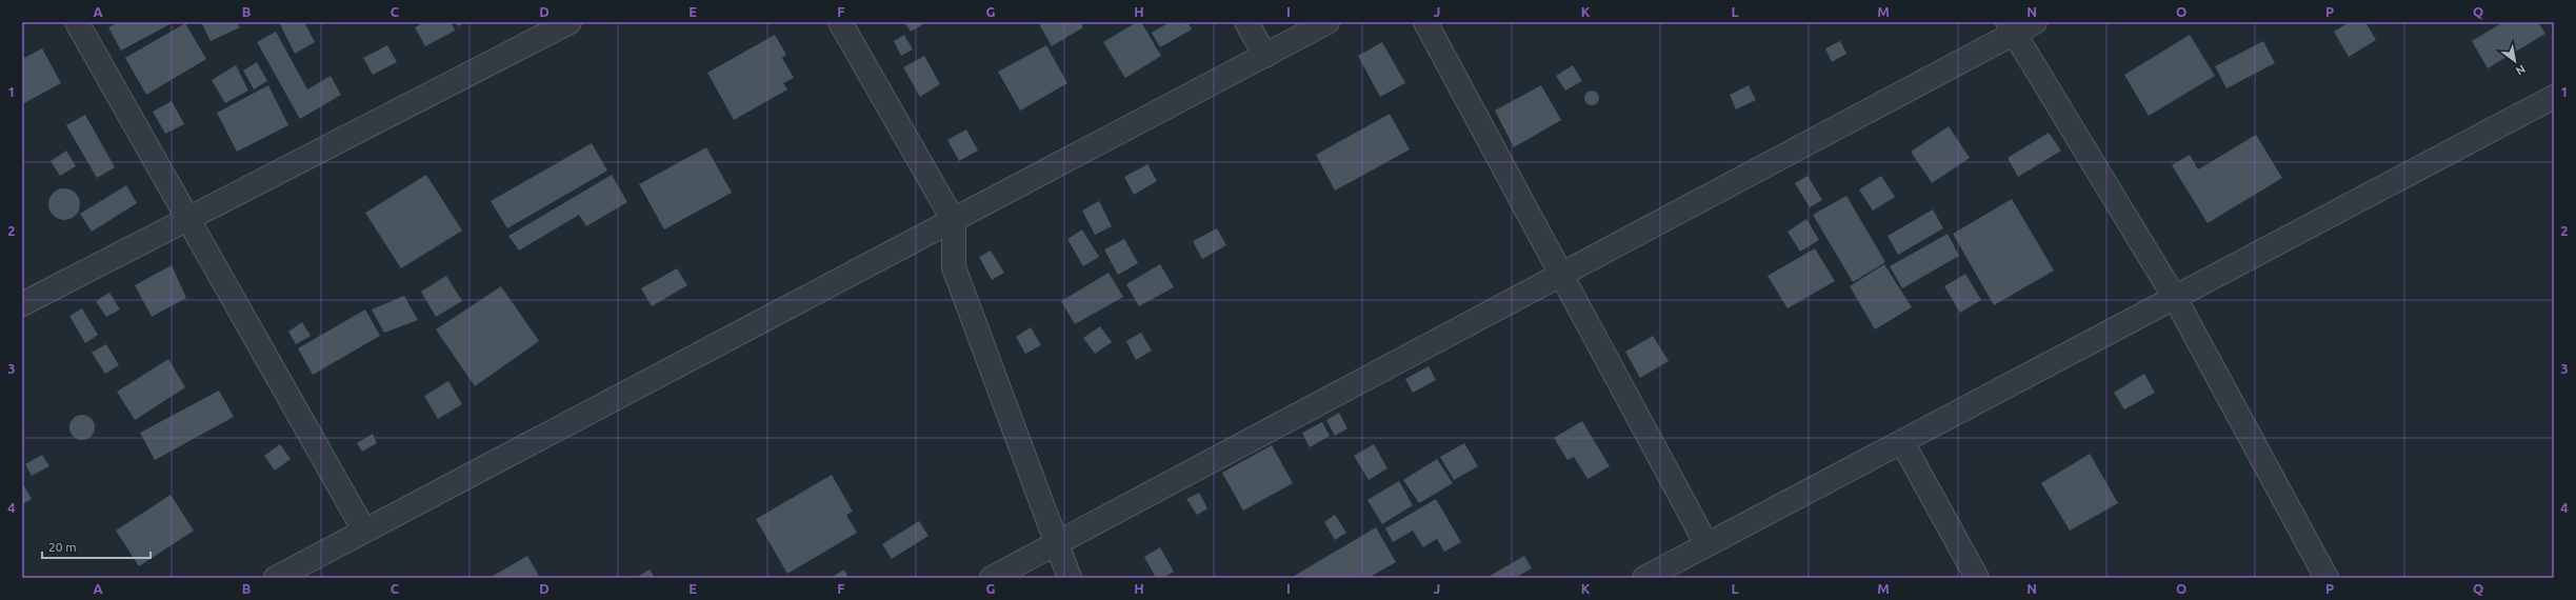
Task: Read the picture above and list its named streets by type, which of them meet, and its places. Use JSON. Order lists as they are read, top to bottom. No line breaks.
{"scale_bar":"20 m","north":"bottom right","grid":{"columns":["A","B","C","D","E","F","G","H","I","J","K","L","M","N","O","P","Q"],"rows":["1","2","3","4"]}}
